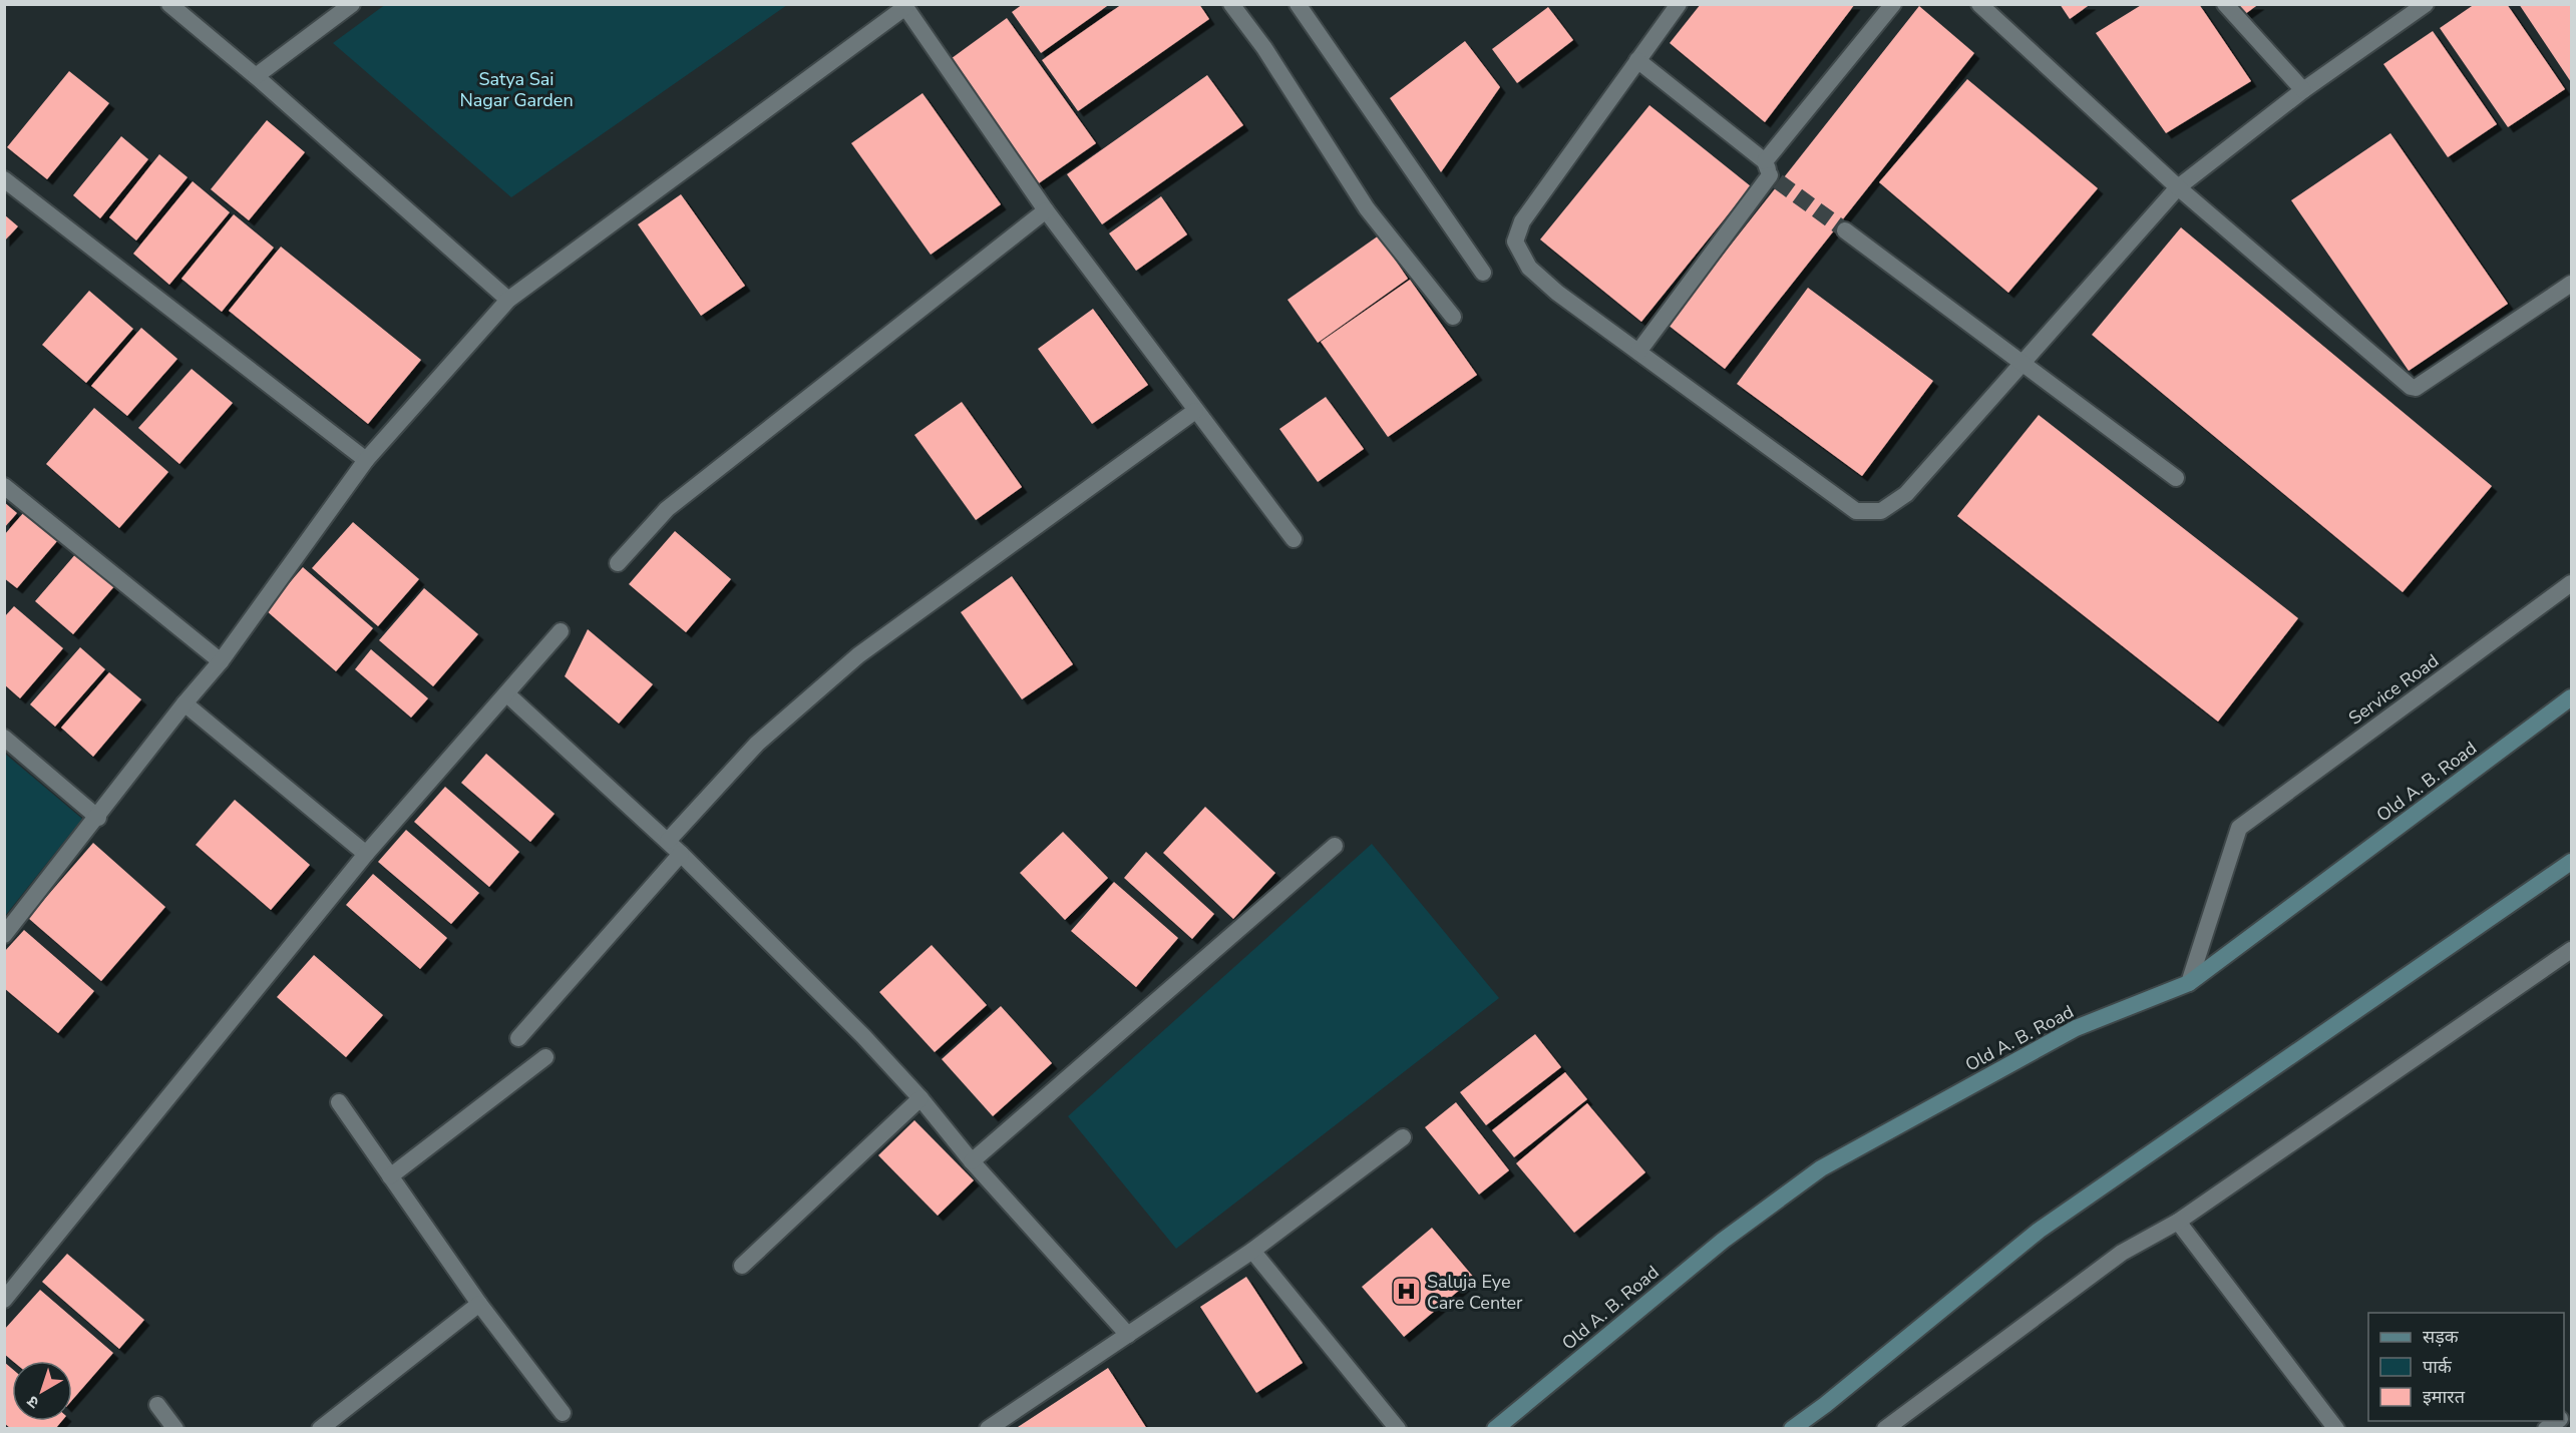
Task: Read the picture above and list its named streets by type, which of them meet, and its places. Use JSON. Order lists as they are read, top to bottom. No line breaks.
{"streets":{"main road":["Old A. B. Road"],"street":["Service Road"]},"crossings":[["Service Road","Old A. B. Road"]],"parks":["Satya Sai Nagar Garden"],"places":{"hospital":["Saluja Eye Care Center"]},"legend":["सड़क","पार्क","इमारत"],"north":"bottom left"}
